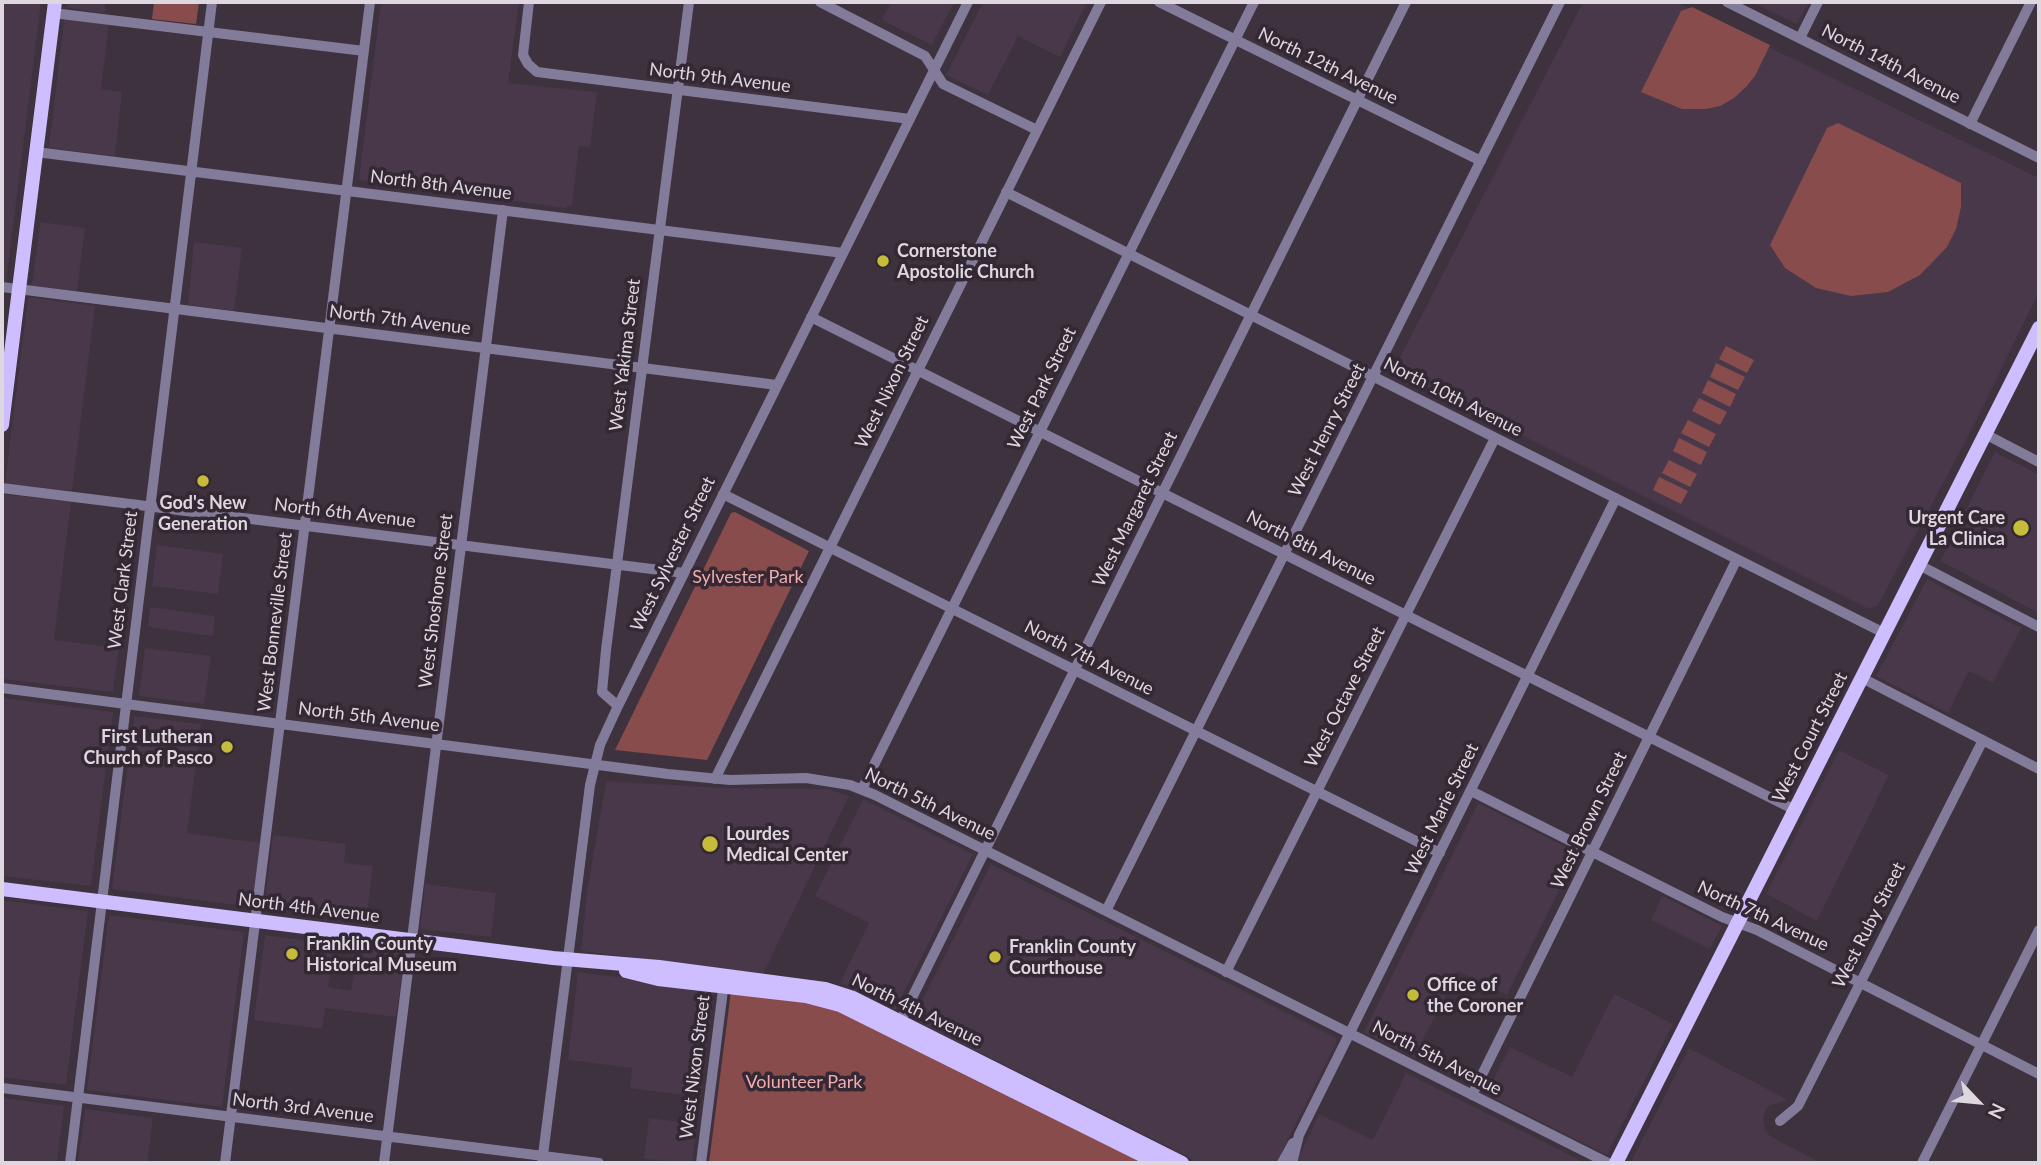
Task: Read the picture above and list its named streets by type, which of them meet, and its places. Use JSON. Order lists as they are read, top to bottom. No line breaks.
{"streets":{"main road":["West Court Street","North 4th Avenue"],"street":["North 14th Avenue","North 12th Avenue","North 9th Avenue","North 8th Avenue","North 7th Avenue","West Yakima Street","West Nixon Street","West Park Street","North 10th Avenue","West Henry Street","West Margaret Street","North 6th Avenue","West Sylvester Street","West Clark Street","West Shoshone Street","West Bonneville Street","West Octave Street","North 5th Avenue","West Marie Street","West Brown Street","West Ruby Street","North 3rd Avenue"]},"crossings":[["North 12th Avenue","West Park Street"],["North 12th Avenue","West Henry Street"],["North 12th Avenue","West Margaret Street"],["North 9th Avenue","West Yakima Street"],["North 9th Avenue","West Sylvester Street"],["North 8th Avenue","West Yakima Street"],["North 8th Avenue","West Nixon Street"],["North 8th Avenue","West Park Street"],["North 8th Avenue","West Henry Street"],["North 8th Avenue","West Margaret Street"],["North 8th Avenue","West Sylvester Street"],["North 8th Avenue","West Clark Street"],["North 8th Avenue","West Shoshone Street"],["North 8th Avenue","West Bonneville Street"],["North 8th Avenue","West Octave Street"],["North 8th Avenue","West Court Street"],["North 8th Avenue","West Marie Street"],["North 8th Avenue","West Brown Street"],["North 7th Avenue","West Yakima Street"],["North 7th Avenue","West Nixon Street"],["North 7th Avenue","West Park Street"],["North 7th Avenue","West Henry Street"],["North 7th Avenue","West Margaret Street"],["North 7th Avenue","West Sylvester Street"],["North 7th Avenue","West Clark Street"],["North 7th Avenue","West Shoshone Street"],["North 7th Avenue","West Bonneville Street"],["North 7th Avenue","West Octave Street"],["North 7th Avenue","West Court Street"],["North 7th Avenue","West Marie Street"],["North 7th Avenue","West Brown Street"],["North 7th Avenue","West Ruby Street"],["West Yakima Street","North 6th Avenue"],["West Yakima Street","West Sylvester Street"],["West Nixon Street","North 10th Avenue"],["West Nixon Street","North 5th Avenue"],["West Nixon Street","North 4th Avenue"],["West Park Street","North 10th Avenue"],["West Park Street","North 5th Avenue"],["North 10th Avenue","West Henry Street"],["North 10th Avenue","West Margaret Street"],["North 10th Avenue","West Octave Street"],["North 10th Avenue","West Court Street"],["North 10th Avenue","West Marie Street"],["North 10th Avenue","West Brown Street"],["West Henry Street","North 5th Avenue"],["West Margaret Street","North 5th Avenue"],["West Margaret Street","North 4th Avenue"],["North 6th Avenue","West Sylvester Street"],["North 6th Avenue","West Clark Street"],["North 6th Avenue","West Shoshone Street"],["North 6th Avenue","West Bonneville Street"],["West Sylvester Street","North 5th Avenue"],["West Sylvester Street","North 4th Avenue"],["West Sylvester Street","North 3rd Avenue"],["West Clark Street","North 5th Avenue"],["West Clark Street","North 4th Avenue"],["West Clark Street","North 3rd Avenue"],["West Shoshone Street","North 5th Avenue"],["West Shoshone Street","North 4th Avenue"],["West Shoshone Street","North 3rd Avenue"],["West Bonneville Street","North 5th Avenue"],["West Bonneville Street","North 4th Avenue"],["West Bonneville Street","North 3rd Avenue"],["West Octave Street","North 5th Avenue"],["North 5th Avenue","West Marie Street"],["North 5th Avenue","West Brown Street"]],"parks":["Sylvester Park","Volunteer Park"],"places":["Cornerstone Apostolic Church","God's New Generation","Urgent Care La Clinica","First Lutheran Church of Pasco","Lourdes Medical Center","Franklin County Historical Museum","Franklin County Courthouse","Office of the Coroner"],"north":"bottom right"}
